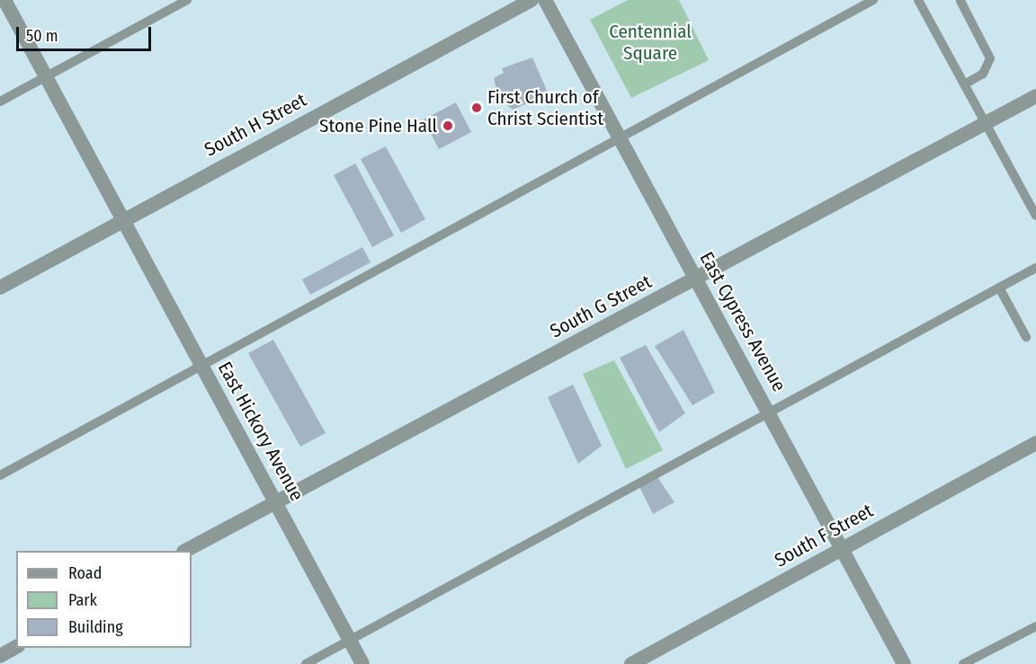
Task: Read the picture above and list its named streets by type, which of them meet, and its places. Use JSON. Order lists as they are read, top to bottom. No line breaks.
{"streets":{"street":["South H Street","South G Street","East Cypress Avenue","East Hickory Avenue","South F Street"]},"crossings":[["South H Street","East Hickory Avenue"],["South G Street","East Cypress Avenue"],["South G Street","East Hickory Avenue"],["East Cypress Avenue","South F Street"]],"parks":["Centennial Square"],"places":["First Church of Christ Scientist","Stone Pine Hall"],"legend":["Road","Park","Building"],"scale_bar":"50 m"}
